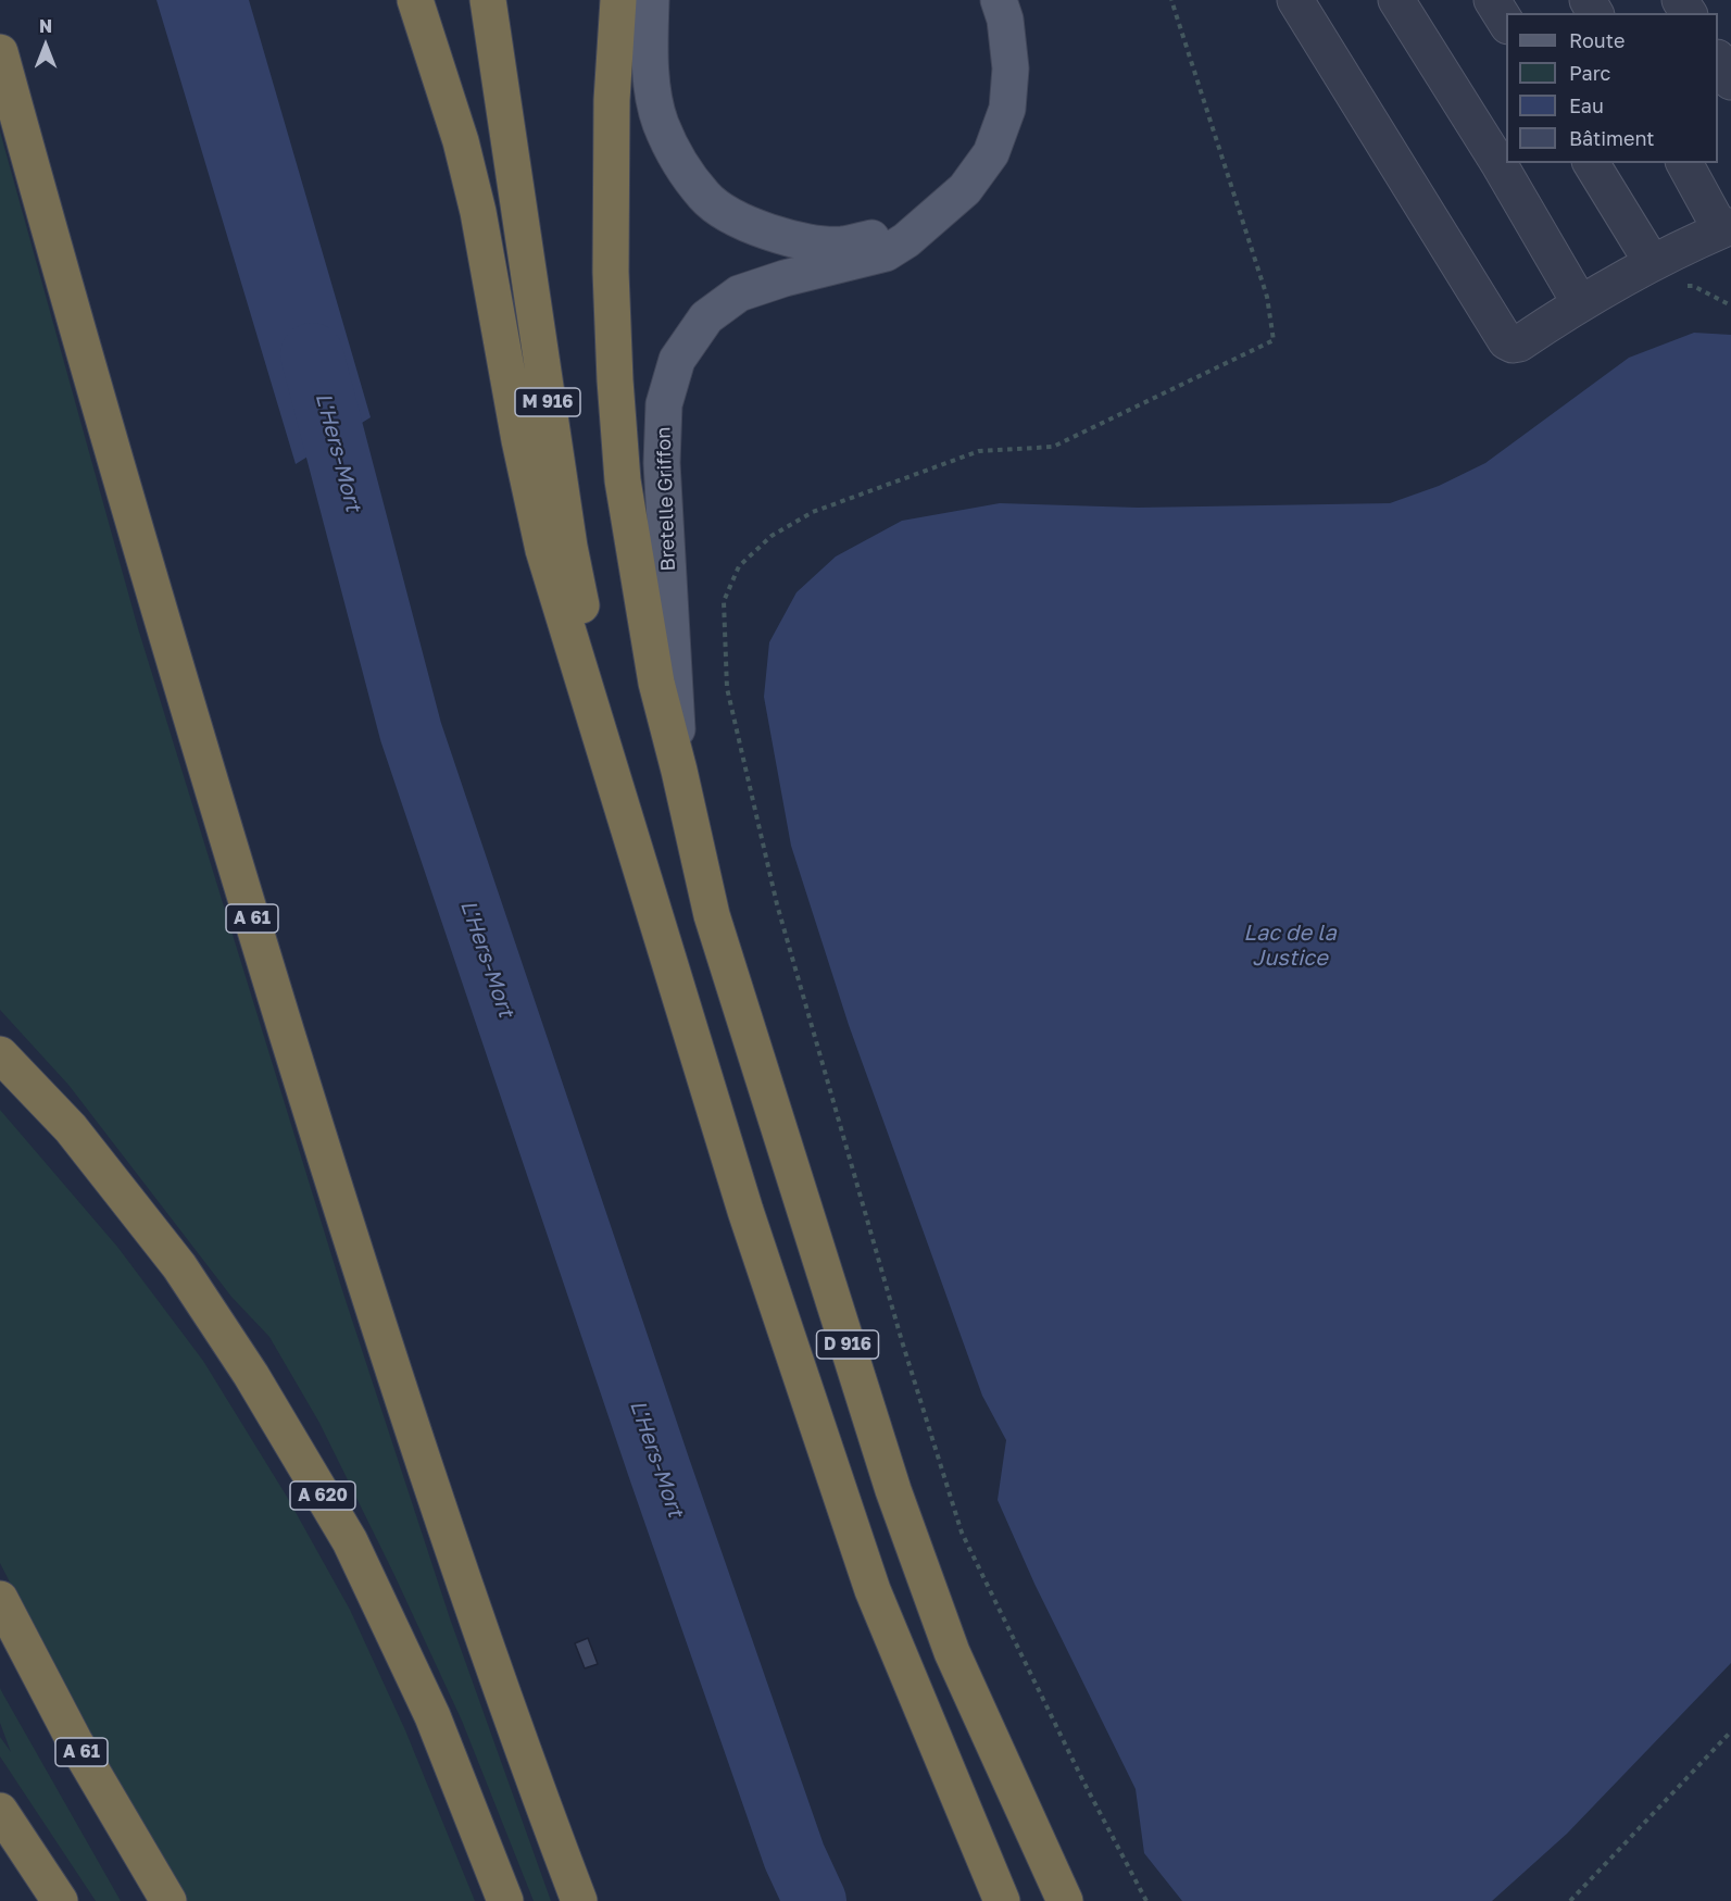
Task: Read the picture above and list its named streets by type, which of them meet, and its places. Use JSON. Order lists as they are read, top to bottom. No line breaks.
{"streets":{"highway":["M 916","A 61","D 916","A 620"],"main road":["Bretelle Griffon"]},"crossings":[["M 916","D 916"],["Bretelle Griffon","D 916"]],"water":["L'Hers-Mort","Lac de la Justice"],"legend":["Route","Parc","Eau","Bâtiment"],"north":"top"}
